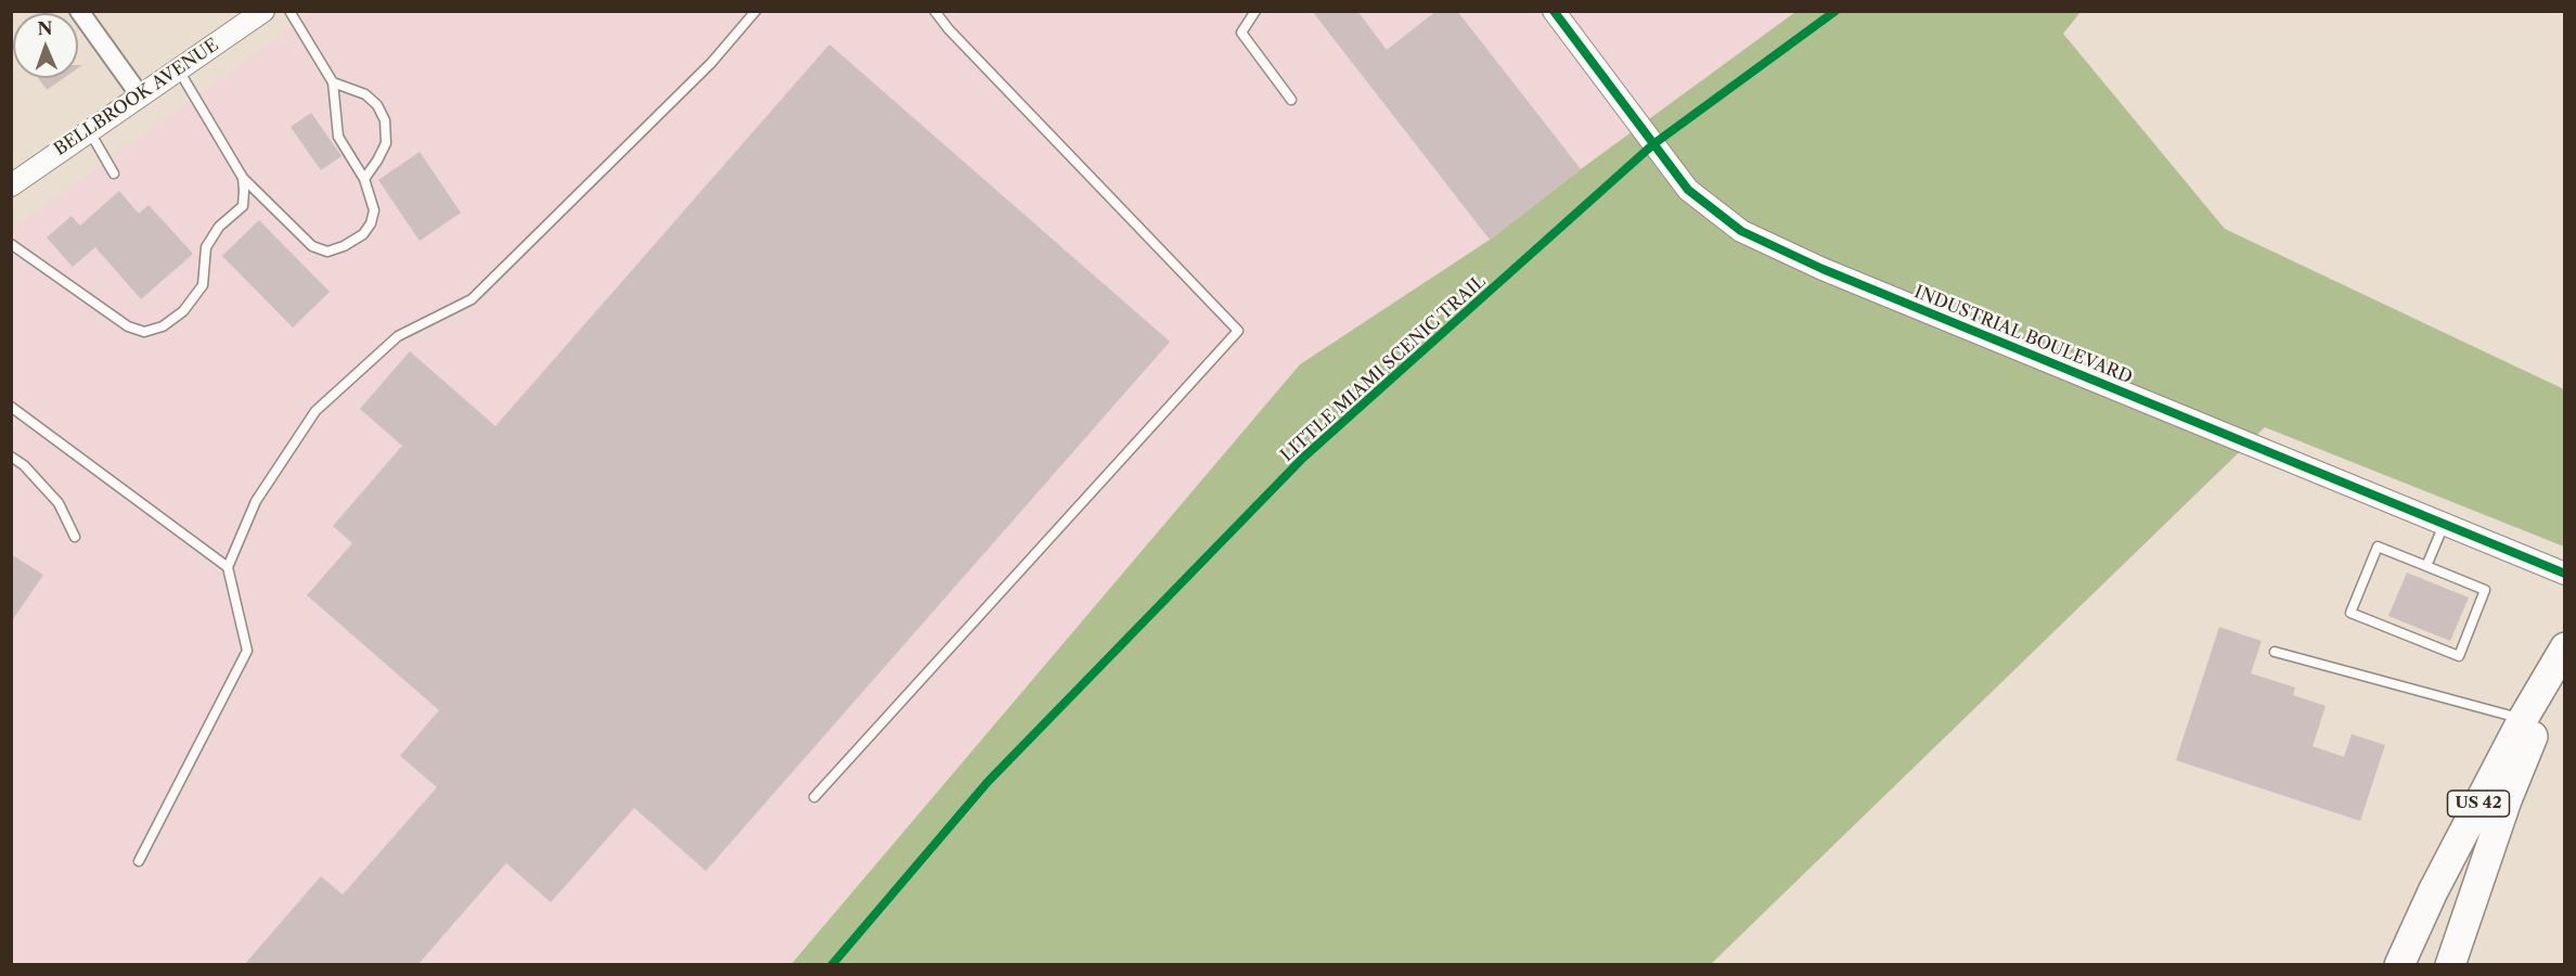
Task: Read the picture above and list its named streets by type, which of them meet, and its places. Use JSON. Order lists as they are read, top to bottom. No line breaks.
{"streets":{"highway":["US 42"],"street":["BELLBROOK AVENUE","INDUSTRIAL BOULEVARD"],"cycle path":["LITTLE MIAMI SCENIC TRAIL"]},"north":"top"}
